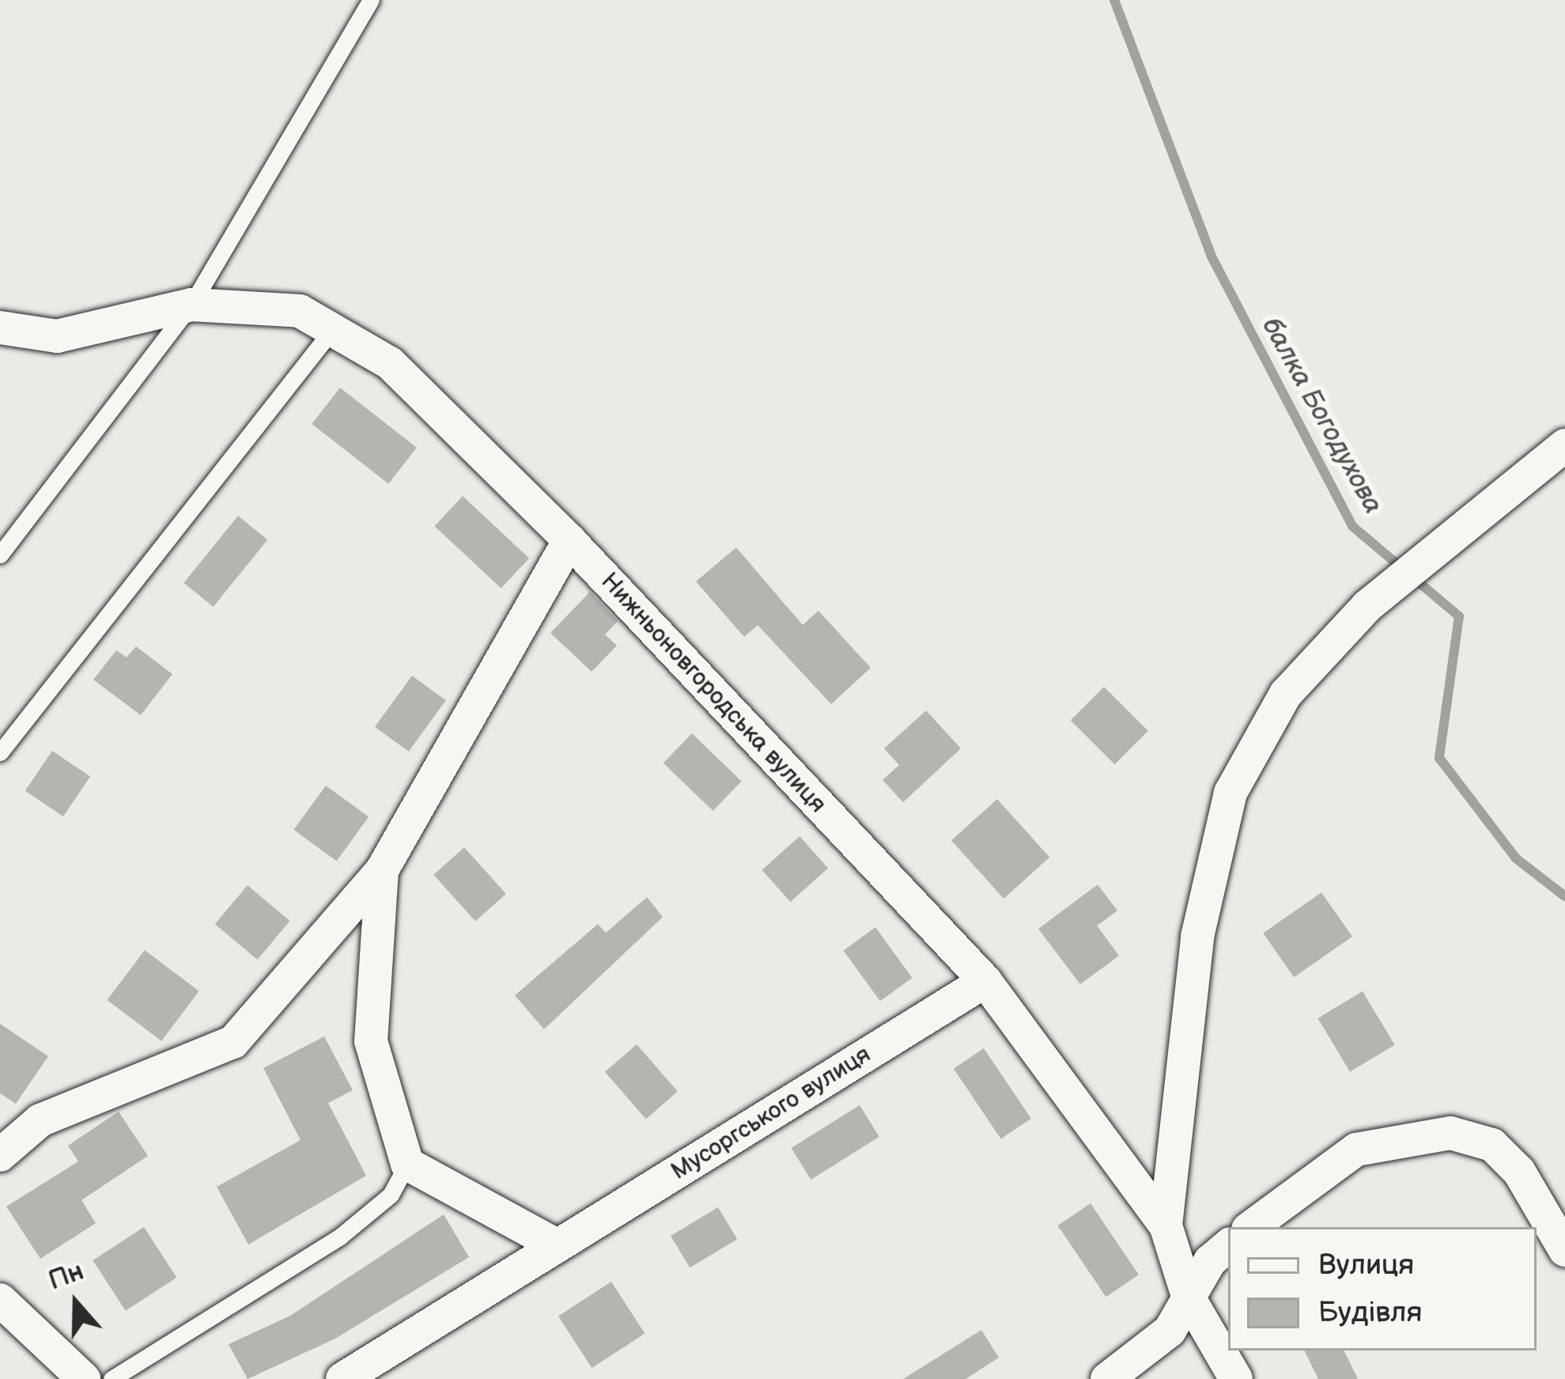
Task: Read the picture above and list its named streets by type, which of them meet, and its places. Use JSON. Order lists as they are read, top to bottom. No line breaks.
{"streets":{"street":["Нижньоновгородська вулиця","Мусоргського вулиця"]},"crossings":[["Нижньоновгородська вулиця","Мусоргського вулиця"]],"water":["балка Богодухова"],"legend":["Вулиця","Будівля"],"north":"top"}
